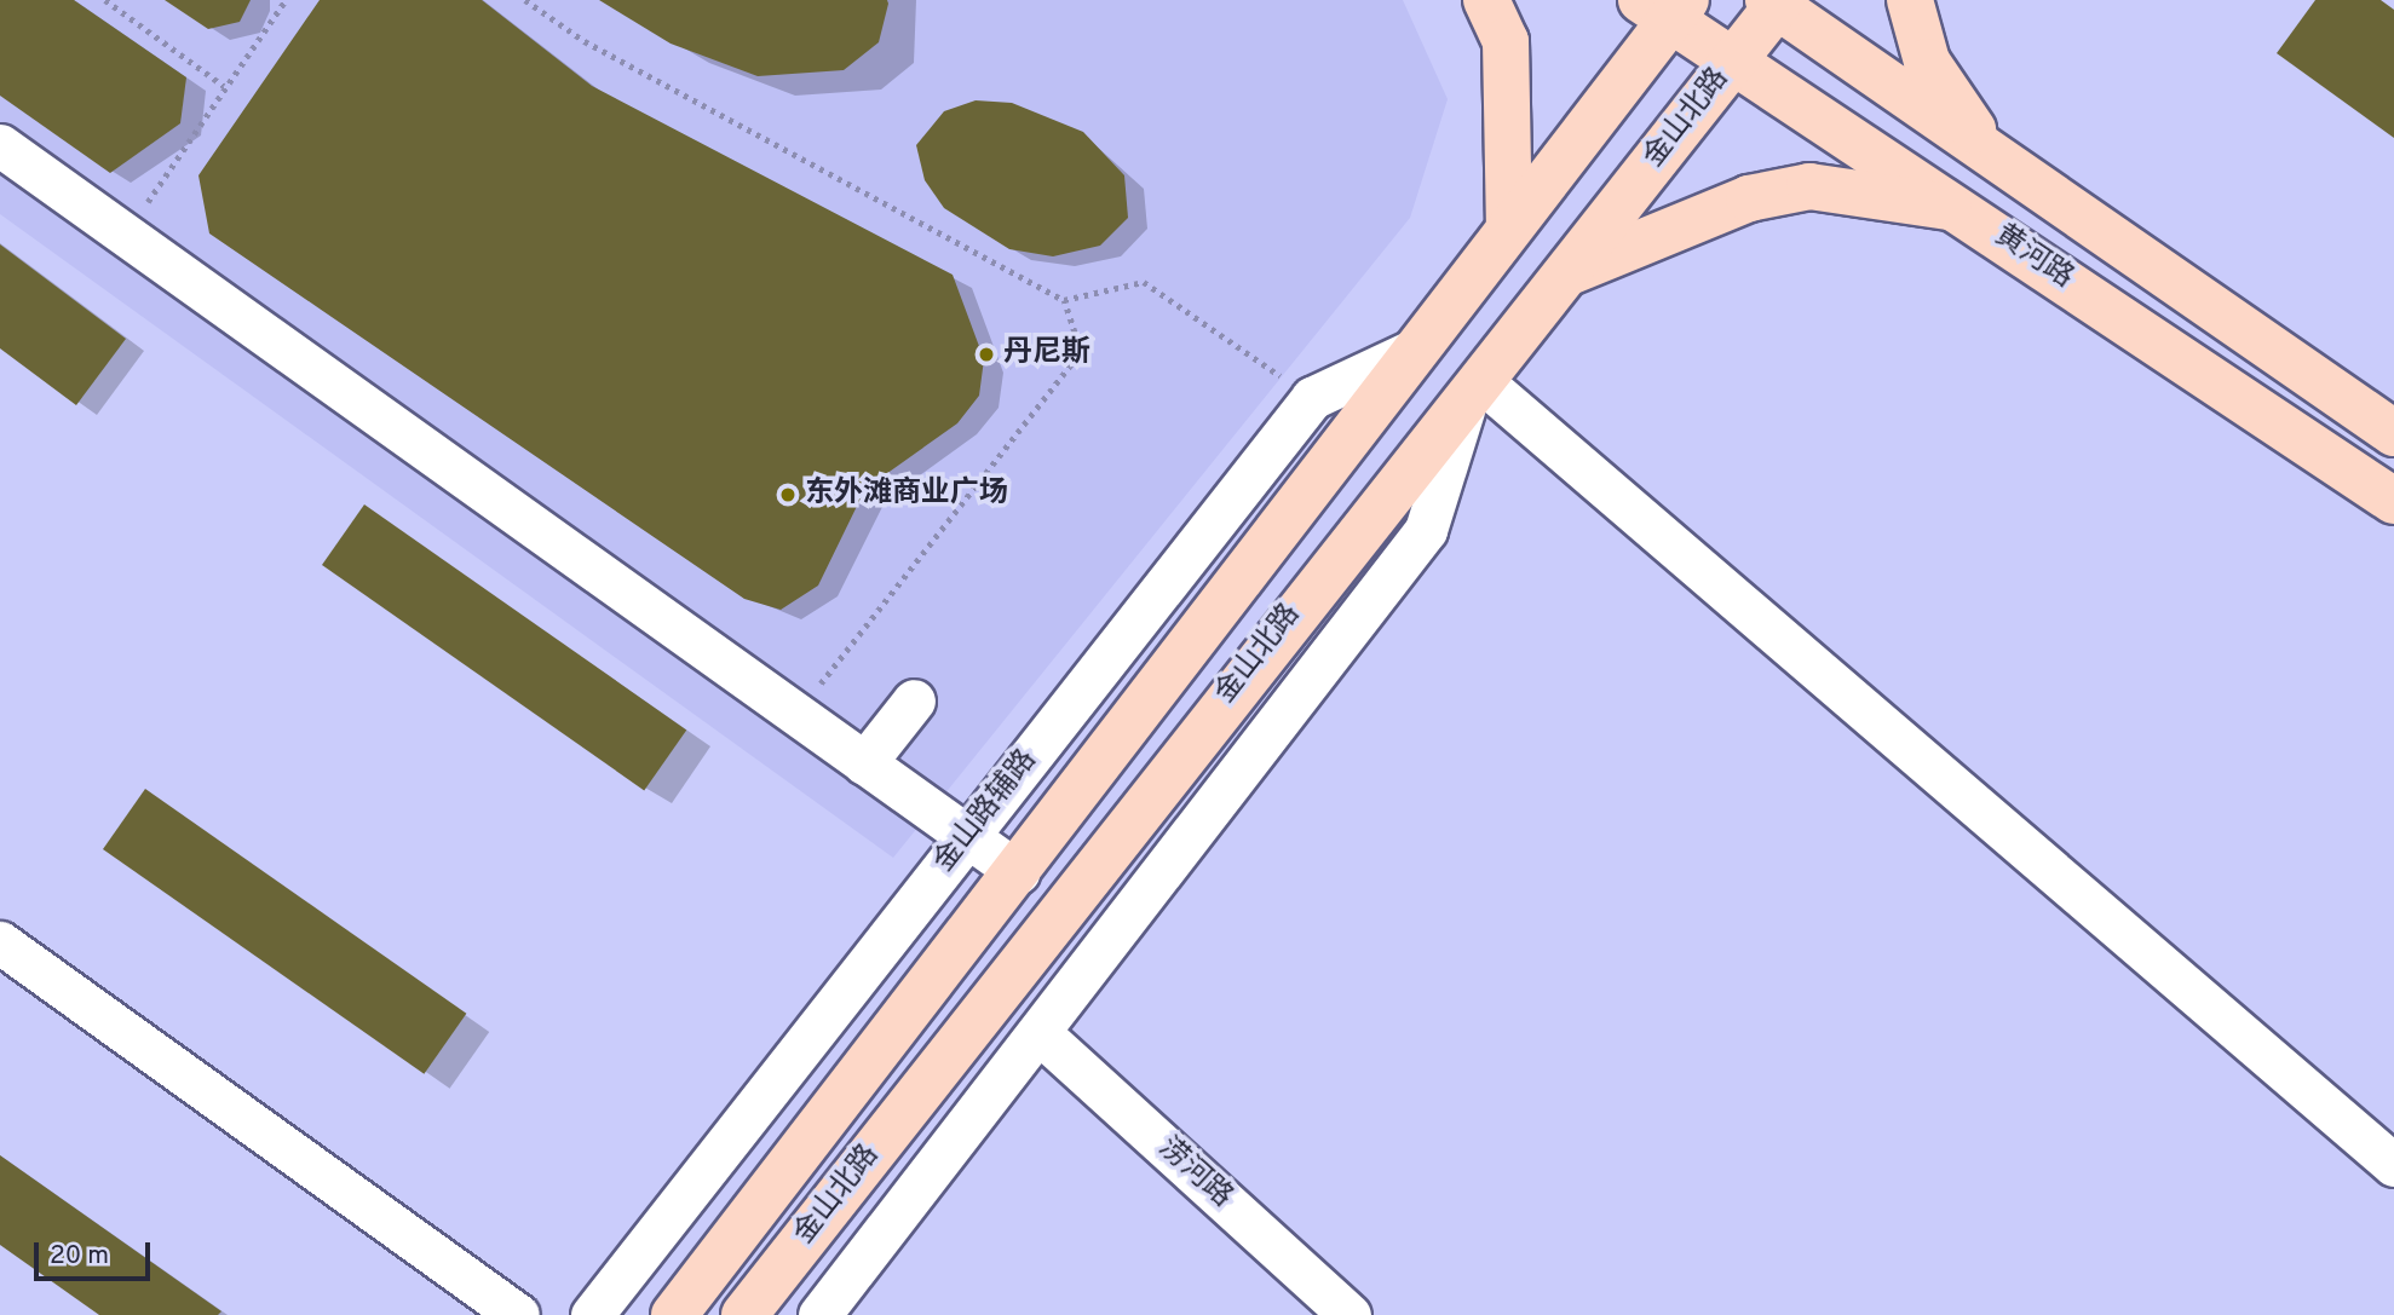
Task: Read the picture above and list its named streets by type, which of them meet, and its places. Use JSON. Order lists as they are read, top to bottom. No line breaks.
{"streets":{"main road":["金山北路","黄河路"],"street":["金山路辅路","涝河路"]},"crossings":[["金山北路","黄河路"],["金山北路","金山路辅路"]],"places":["丹尼斯","东外滩商业广场"],"scale_bar":"20 m"}
